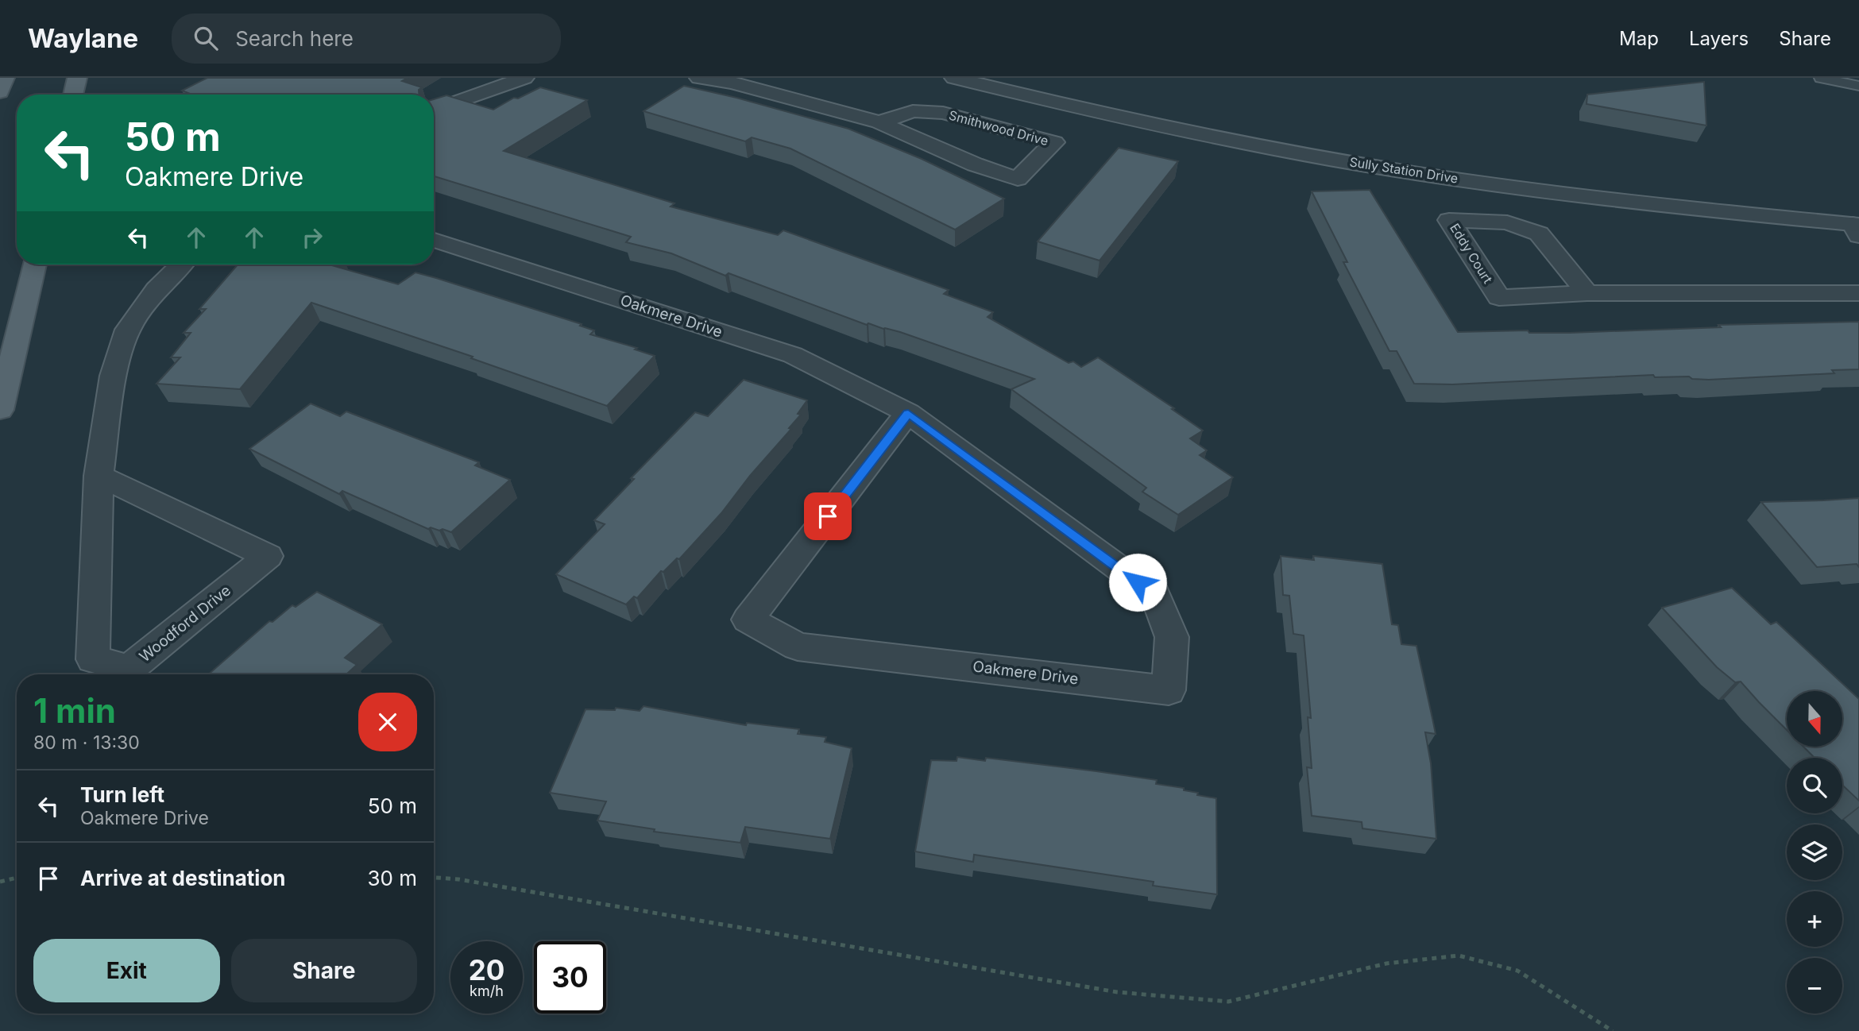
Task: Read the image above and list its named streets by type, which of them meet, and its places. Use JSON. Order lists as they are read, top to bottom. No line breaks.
{"streets":{"street":["Smithwood Drive","Sully Station Drive","Eddy Court","Oakmere Drive","Woodford Drive"]},"north":"bottom","page":{"header":"Waylane","search":"Search here","nav":["Map","Layers","Share"],"turn":["50 m","Oakmere Drive"],"heading":["1 min","80 m · 13:30"],"map_buttons":["+","−"],"list":[{"name":"Turn left","note":"Oakmere Drive","value":"50 m"},{"name":"Arrive at destination","value":"30 m"}],"buttons":["Exit","Share"],"speed":"20 km/h","limit":"30"}}
